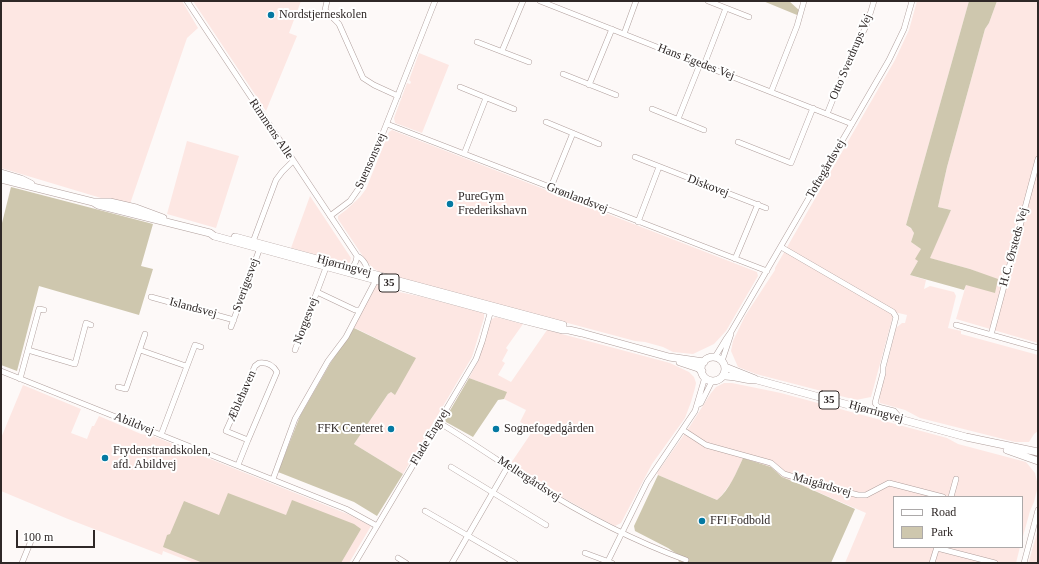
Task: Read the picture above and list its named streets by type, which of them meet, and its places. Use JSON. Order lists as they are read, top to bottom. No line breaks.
{"streets":{"main road":["Hjørringvej","35"],"street":["Otto Sverdrups Vej","Hans Egedes Vej","Rimmens Alle","Suensonsvej","Toftegårdsvej","Diskovej","Grønlandsvej","H.C. Ørsteds Vej","Sverigesvej","Islandsvej","Norgesvej","Æblehaven","Abildvej","Flade Engvej","Mellergårdsvej","Maigårdsvej"]},"crossings":[["Otto Sverdrups Vej","Hans Egedes Vej"],["Hans Egedes Vej","Toftegårdsvej"],["Rimmens Alle","Suensonsvej"],["Rimmens Alle","Hjørringvej"],["Suensonsvej","Grønlandsvej"],["Toftegårdsvej","Grønlandsvej"],["Toftegårdsvej","Hjørringvej"],["Toftegårdsvej","35"],["Hjørringvej","35"],["Hjørringvej","Sverigesvej"],["Hjørringvej","Norgesvej"],["Hjørringvej","Flade Engvej"],["Sverigesvej","Islandsvej"],["Æblehaven","Abildvej"],["Abildvej","Flade Engvej"],["Flade Engvej","Mellergårdsvej"]],"places":["Nordstjerneskolen","PureGym Frederikshavn","FFK Centeret","Sognefogedgården","Frydenstrandskolen, afd. Abildvej","FFI Fodbold"],"legend":["Road","Park"],"scale_bar":"100 m"}
